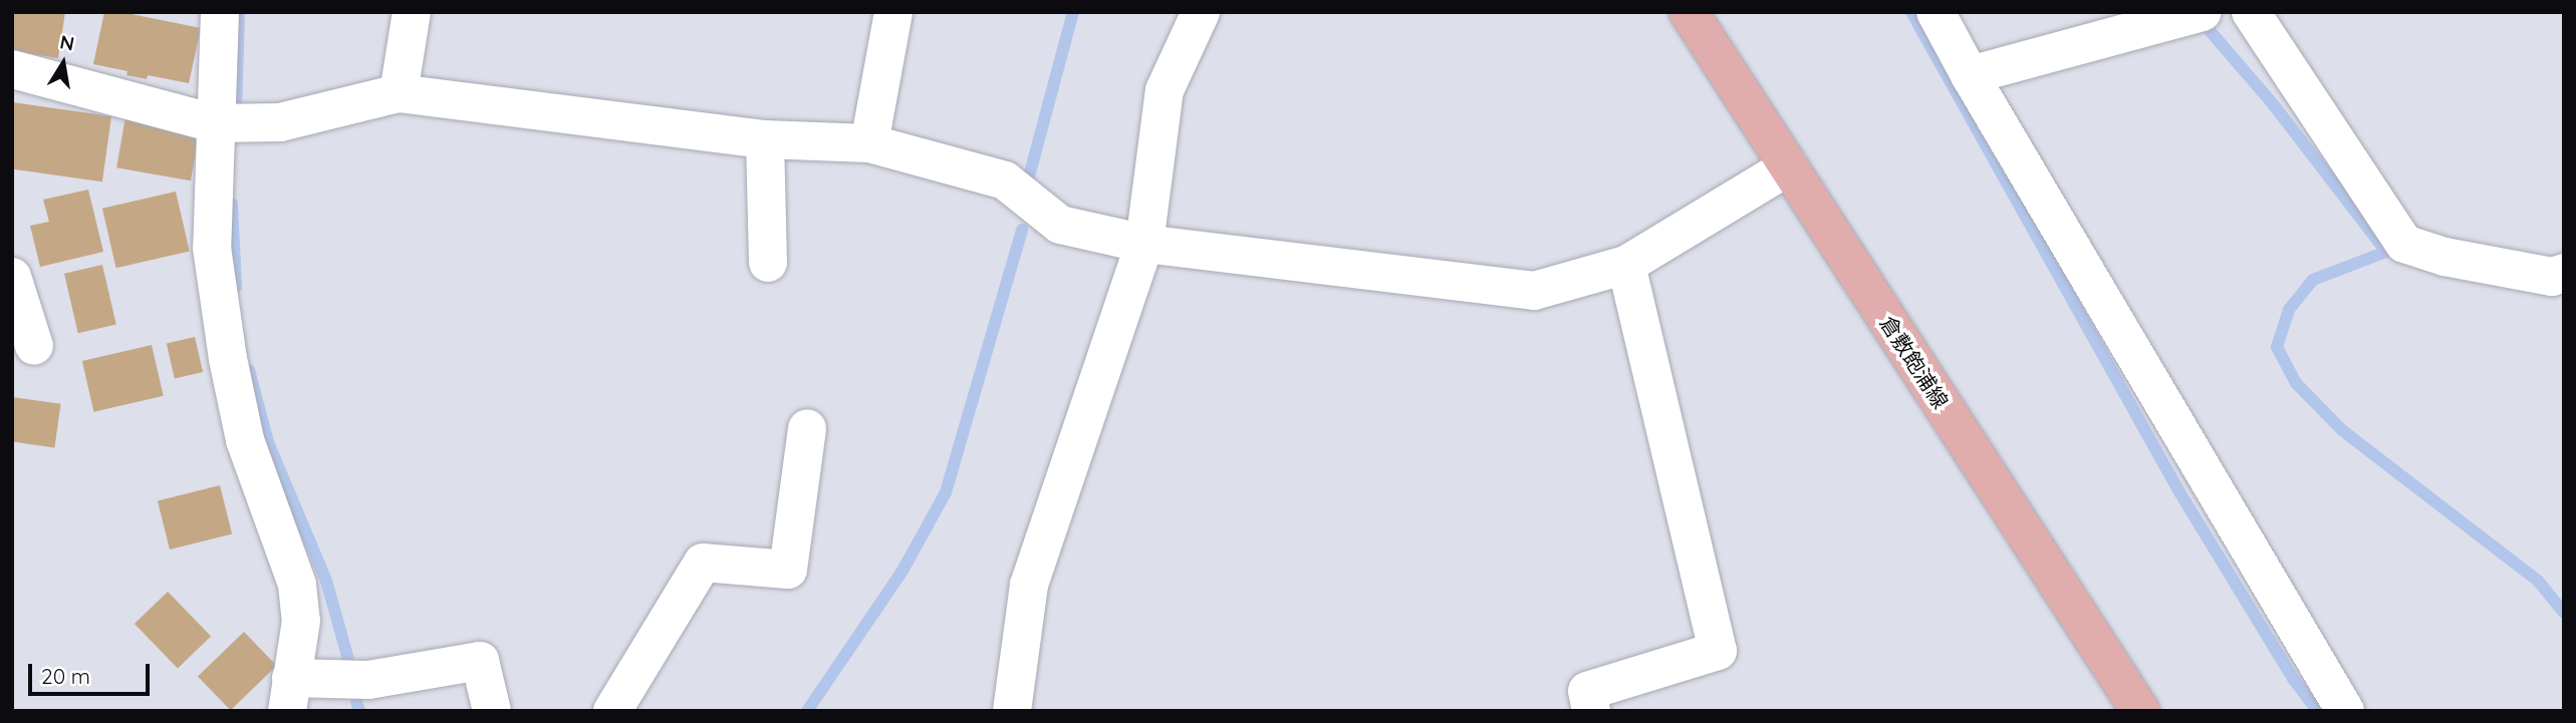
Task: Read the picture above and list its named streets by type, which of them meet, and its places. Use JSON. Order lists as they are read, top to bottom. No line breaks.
{"streets":{"main road":["倉敷飽浦線"]},"scale_bar":"20 m","north":"top"}
